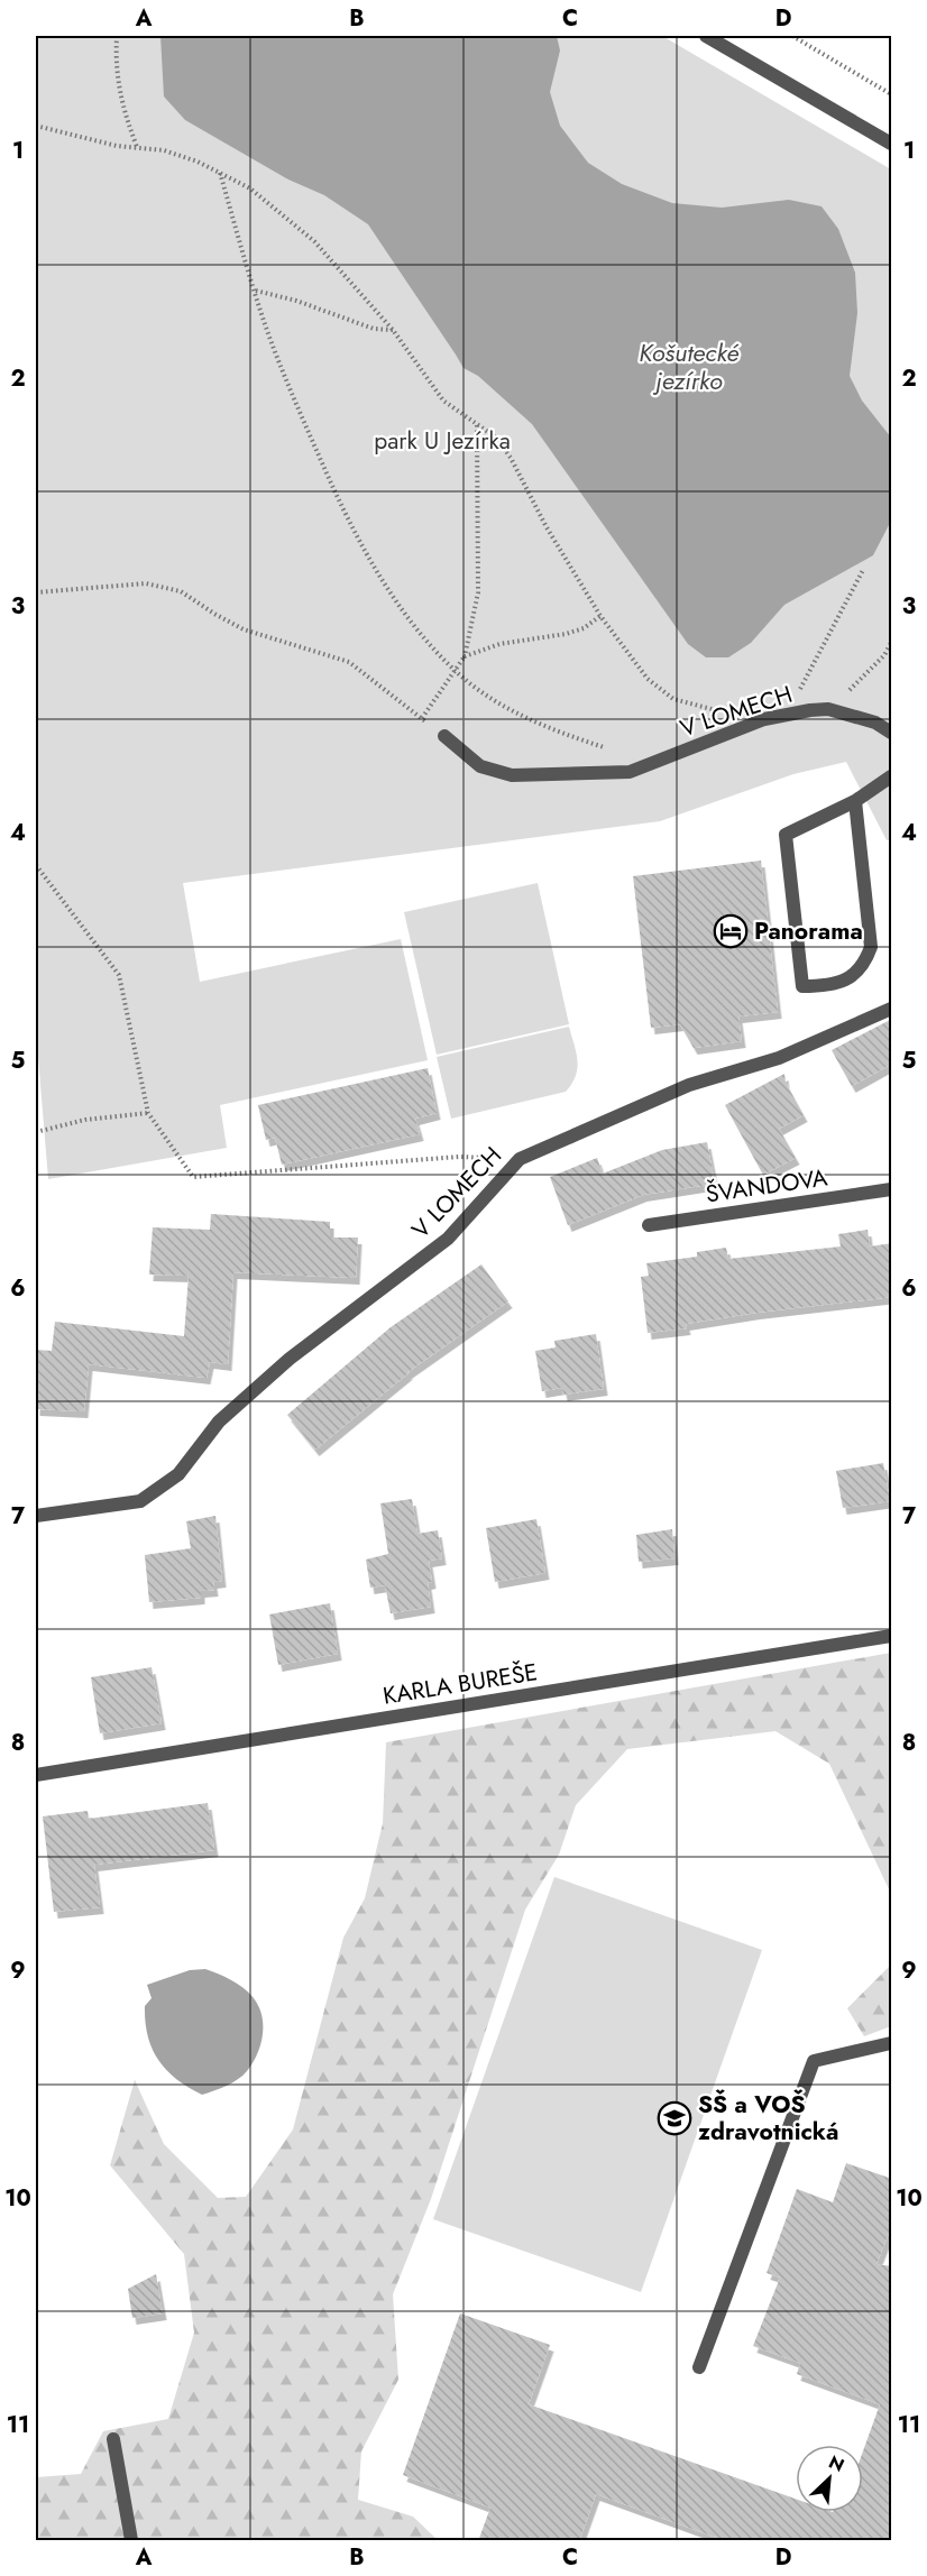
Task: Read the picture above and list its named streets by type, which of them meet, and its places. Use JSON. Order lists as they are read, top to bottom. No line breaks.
{"streets":{"street":["V LOMECH","ŠVANDOVA","KARLA BUREŠE"]},"water":["Košutecké jezírko"],"parks":["park U Jezírka"],"places":{"hotel":["Panorama"],"school or university":["SŠ a VOŠ zdravotnická"]},"north":"top right","grid":{"columns":["A","B","C","D"],"rows":["1","2","3","4","5","6","7","8","9","10","11"]}}
